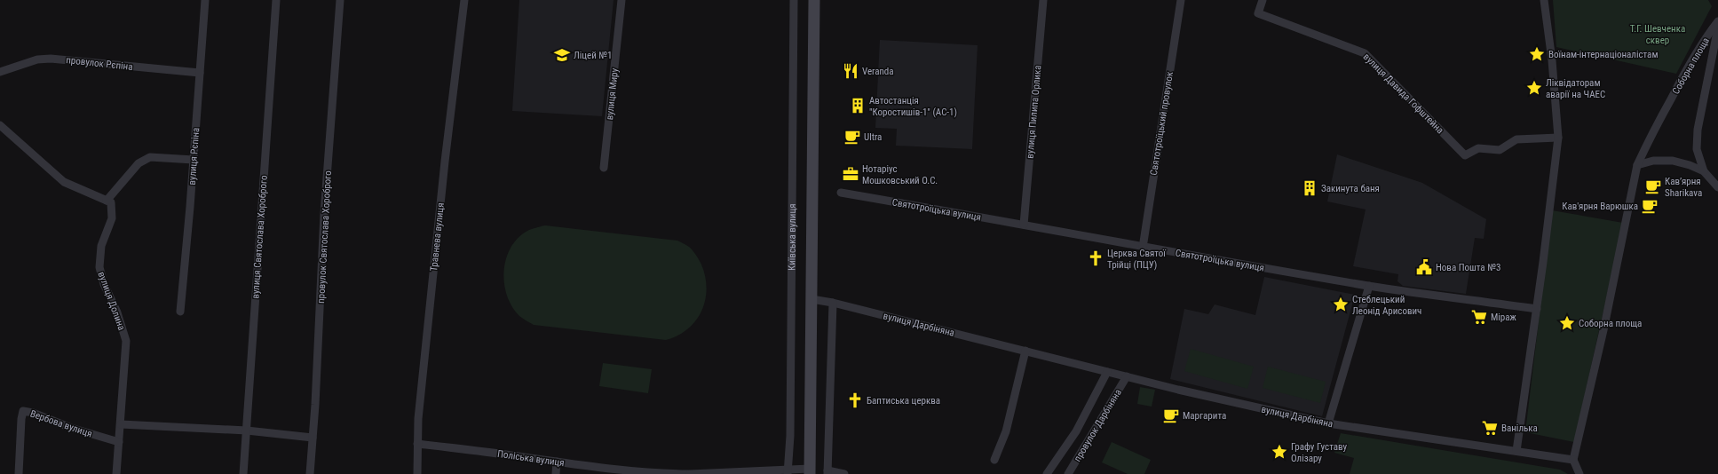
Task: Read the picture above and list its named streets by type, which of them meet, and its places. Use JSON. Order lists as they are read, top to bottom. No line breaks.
{"streets":{"street":["провулок Рєпіна","Соборна площа","вулиця Давида Гофштейна","вулиця Миру","вулиця Пилипа Орлика","Святотроїцький провулок","вулиця Рєпіна","Святотроїцька вулиця","вулиця Святослава Хороброго","провулок Святослава Хороброго","Травнева вулиця","Київська вулиця","вулиця Долина","вулиця Дарбіняна","Вербова вулиця","провулок Дарбіняна","Поліська вулиця"]},"crossings":[["провулок Рєпіна","вулиця Рєпіна"],["Соборна площа","вулиця Дарбіняна"],["вулиця Пилипа Орлика","Святотроїцька вулиця"],["Святотроїцький провулок","Святотроїцька вулиця"],["Травнева вулиця","Поліська вулиця"],["Київська вулиця","Поліська вулиця"],["вулиця Долина","Вербова вулиця"],["вулиця Дарбіняна","провулок Дарбіняна"]],"parks":["Т.Г. Шевченка сквер"],"places":{"place":["Воїнам-інтернаціоналістам","Ліквідаторам аварії на ЧАЕС","Стеблецький Леонід Арисович","Соборна площа","Графу Густаву Олізару"],"school or university":["Ліцей №1"],"restaurant":["Veranda"],"building":["Автостанція \"Коростишів-1\" (АС-1)","Закинута баня"],"cafe":["Ultra","Кав’ярня Sharikava","Кав'ярня Варюшка","Маргарита"],"office":["Нотаріус Мошковський О.С."],"church":["Церква Святої Трійці (ПЦУ)","Баптиська церква"],"public building":["Нова Пошта №3"],"supermarket":["Міраж","Ванілька"]}}
